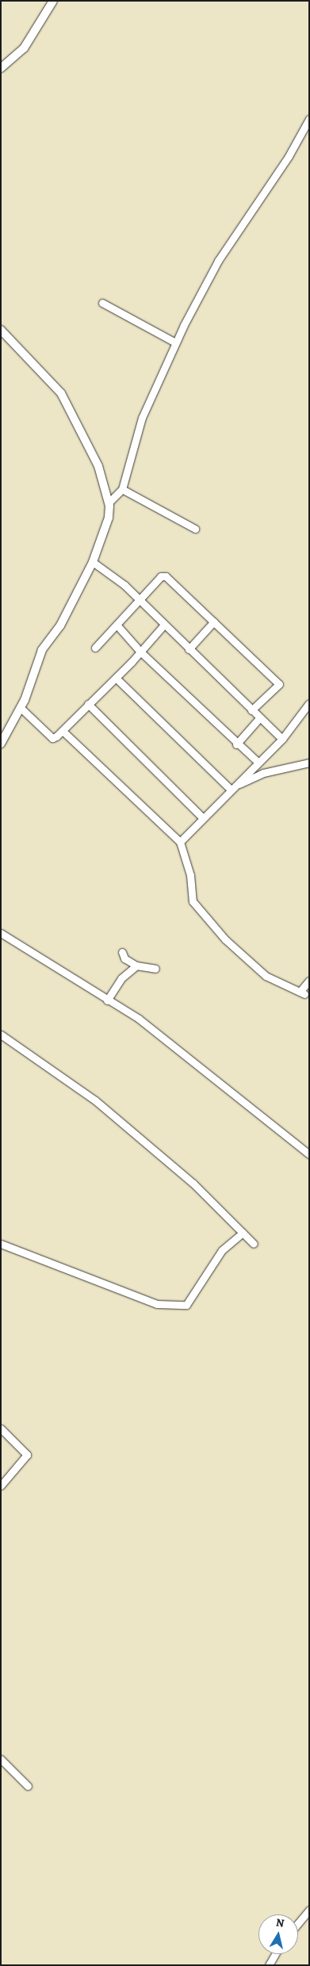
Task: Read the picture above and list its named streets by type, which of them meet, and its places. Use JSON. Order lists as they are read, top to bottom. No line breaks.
{"north":"top"}
